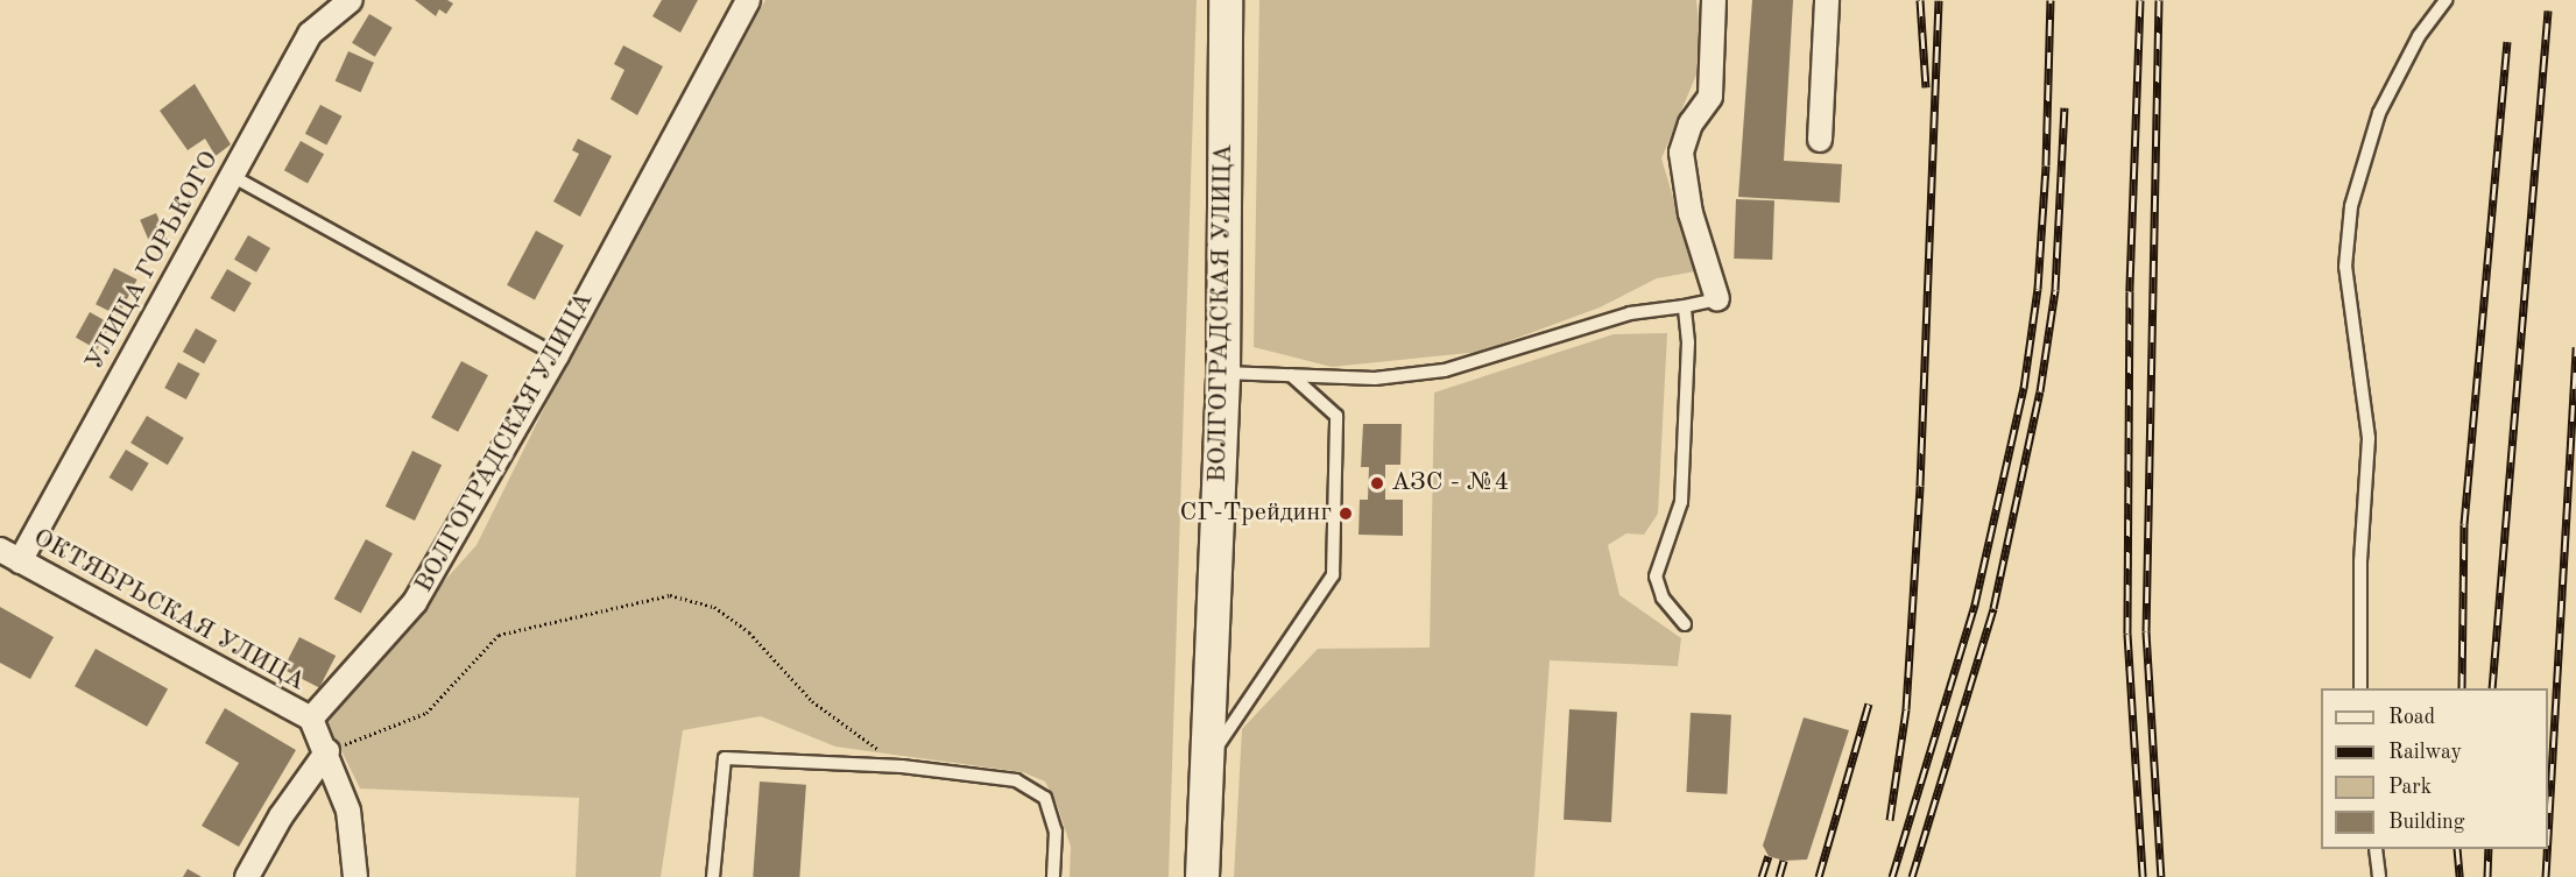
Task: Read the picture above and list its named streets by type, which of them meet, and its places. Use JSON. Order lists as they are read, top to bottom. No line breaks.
{"streets":{"main road":["ВОЛГОГРАДСКАЯ УЛИЦА"],"street":["УЛИЦА ГОРЬКОГО","ОКТЯБРЬСКАЯ УЛИЦА"]},"crossings":[["УЛИЦА ГОРЬКОГО","ОКТЯБРЬСКАЯ УЛИЦА"],["ВОЛГОГРАДСКАЯ УЛИЦА","ОКТЯБРЬСКАЯ УЛИЦА"]],"places":["АЗС - №4","СГ-Трейдинг"],"legend":["Road","Railway","Park","Building"]}
